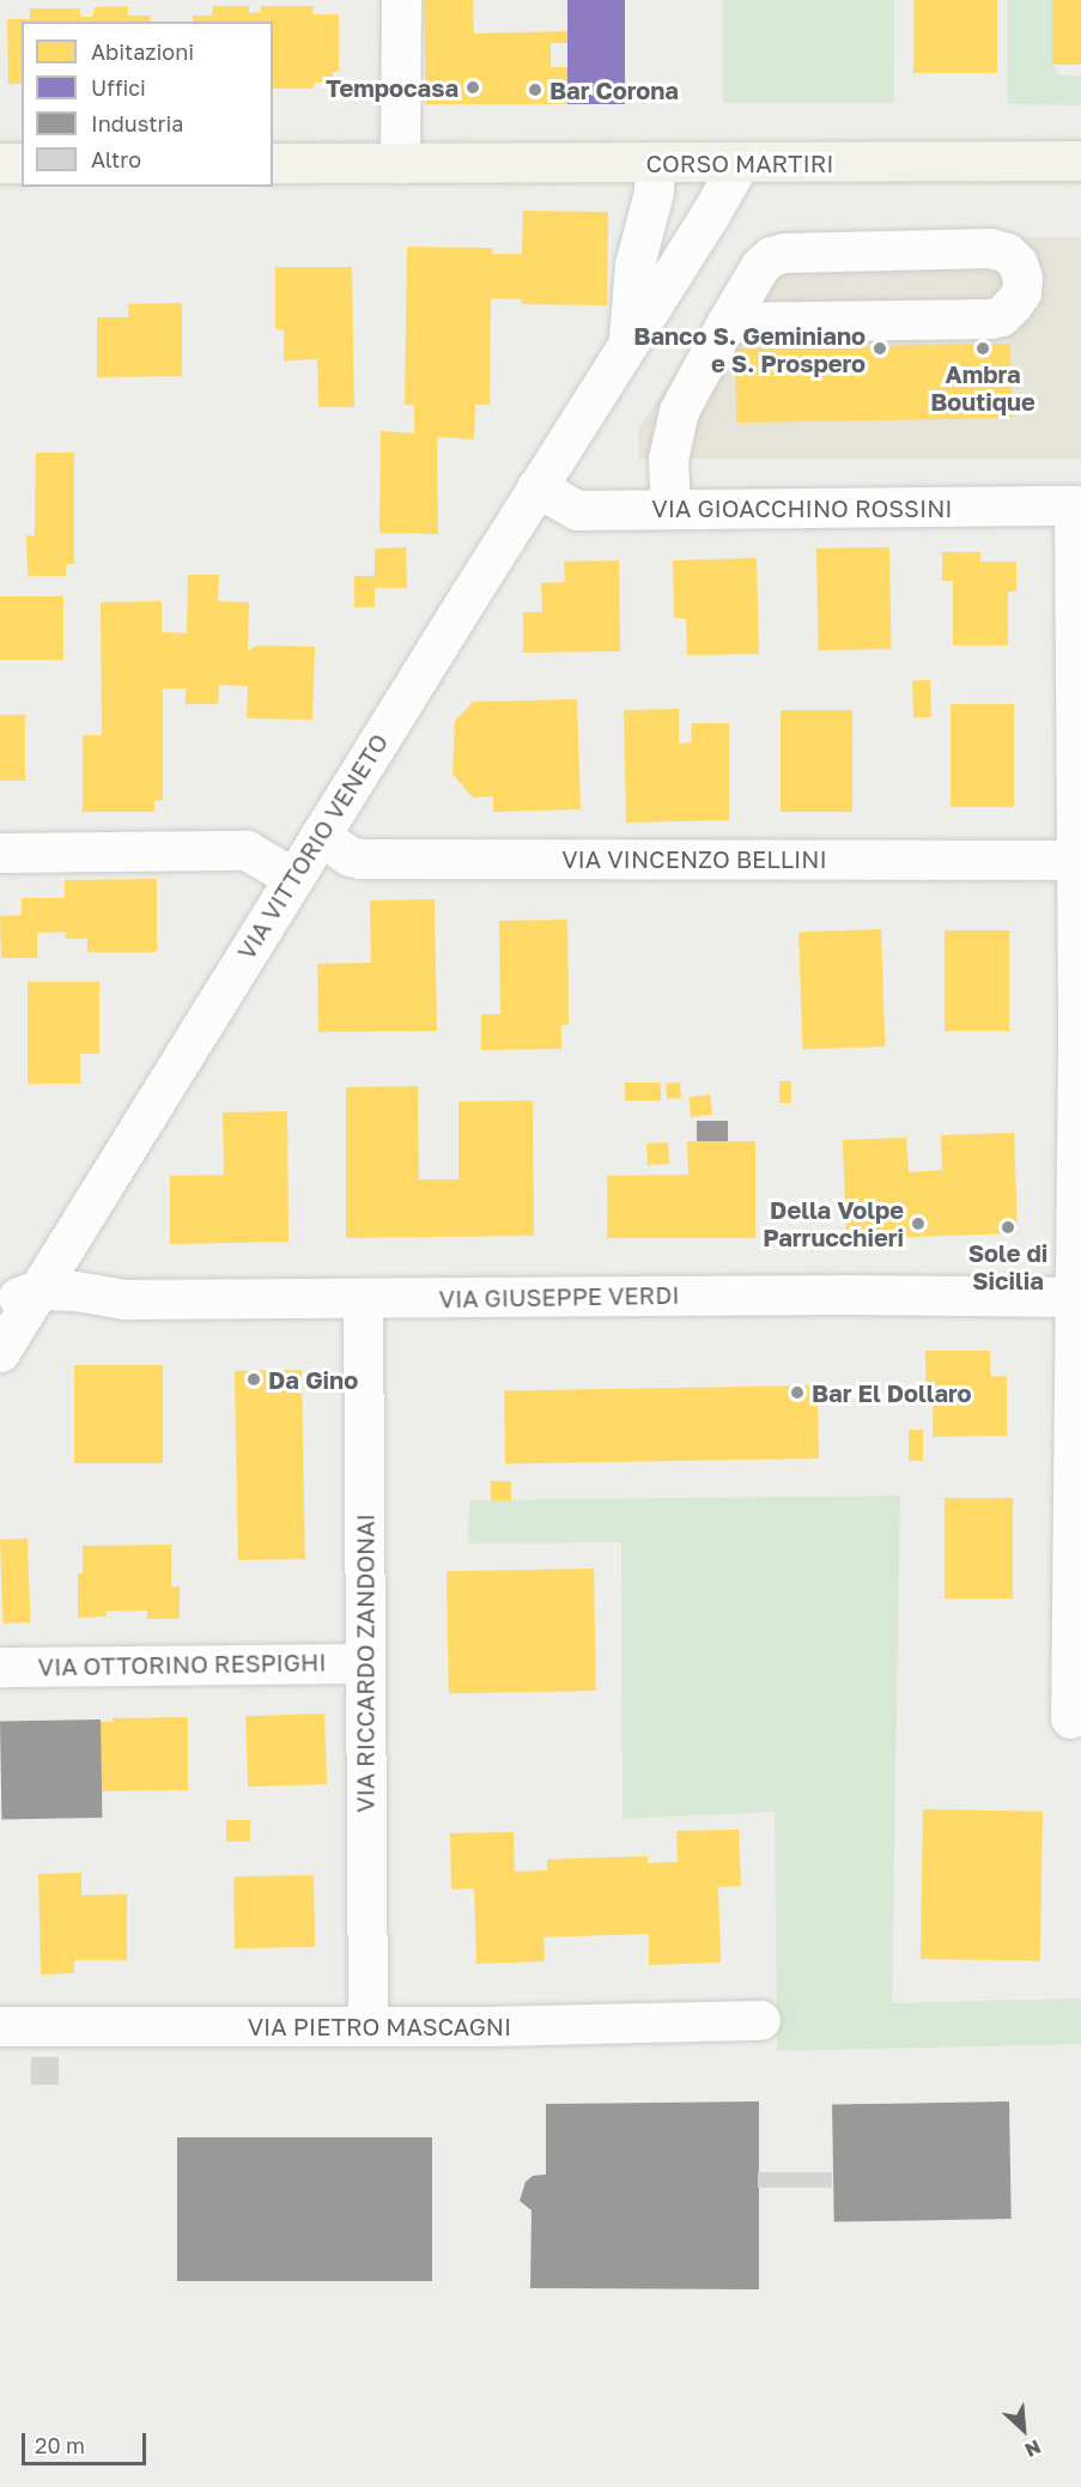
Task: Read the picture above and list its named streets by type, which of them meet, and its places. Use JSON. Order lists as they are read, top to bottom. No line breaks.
{"streets":{"main road":["CORSO MARTIRI"],"street":["VIA GIOACCHINO ROSSINI","VIA VITTORIO VENETO","VIA VINCENZO BELLINI","VIA GIUSEPPE VERDI","VIA RICCARDO ZANDONAI","VIA OTTORINO RESPIGHI","VIA PIETRO MASCAGNI"]},"crossings":[["CORSO MARTIRI","VIA VITTORIO VENETO"],["VIA GIOACCHINO ROSSINI","VIA VITTORIO VENETO"],["VIA VITTORIO VENETO","VIA VINCENZO BELLINI"],["VIA VITTORIO VENETO","VIA GIUSEPPE VERDI"],["VIA GIUSEPPE VERDI","VIA RICCARDO ZANDONAI"],["VIA RICCARDO ZANDONAI","VIA OTTORINO RESPIGHI"],["VIA RICCARDO ZANDONAI","VIA PIETRO MASCAGNI"]],"places":["Tempocasa","Bar Corona","Banco S. Geminiano e S. Prospero","Ambra Boutique","Della Volpe Parrucchieri","Sole di Sicilia","Da Gino","Bar El Dollaro"],"legend":["Abitazioni","Uffici","Industria","Altro"],"scale_bar":"20 m","north":"bottom right"}
